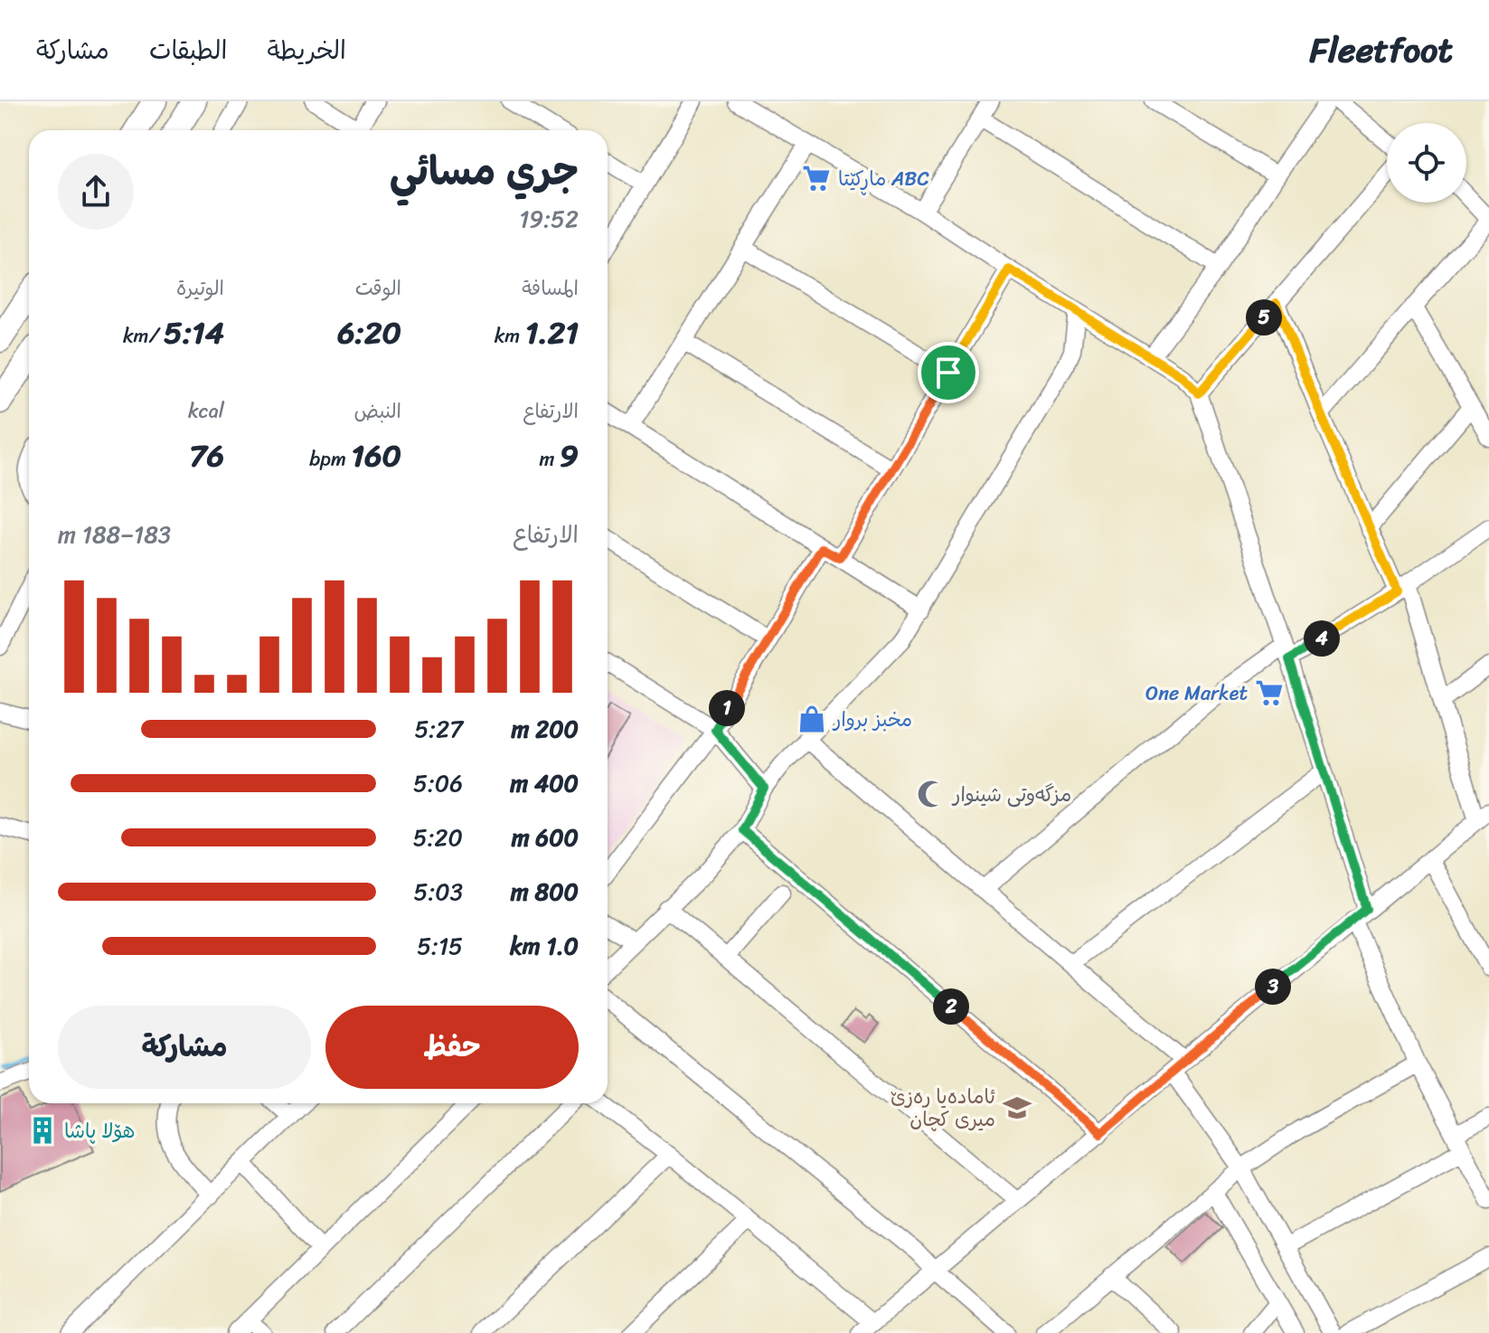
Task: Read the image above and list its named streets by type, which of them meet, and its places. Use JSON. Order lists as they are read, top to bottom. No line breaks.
{"places":{"supermarket":["ماڕکێتا ABC","One Market"],"shop":["مخبز بروار"],"mosque":["مزگەوتی شينوار"],"school or university":["ئامادەيا رەزێ ميرى كچان"],"building":["هۆلا پاشا"]},"page":{"header":"Fleetfoot","nav":["الخريطة","الطبقات","مشاركة"],"heading":["جري مسائي","19:52"],"stats":[["المسافة","1.21 km"],["الوقت","6:20"],["الوتيرة","5:14 /km"],["الارتفاع","9 m"],["النبض","160 bpm"],["kcal","76"]],"pins":["5","4","1","3","2"],"chart":["الارتفاع","183–188 m"],"list":[{"name":"200 m","note":"5:27"},{"name":"400 m","note":"5:06"},{"name":"600 m","note":"5:20"},{"name":"800 m","note":"5:03"},{"name":"1.0 km","note":"5:15"}],"buttons":["حفظ","مشاركة"]}}
